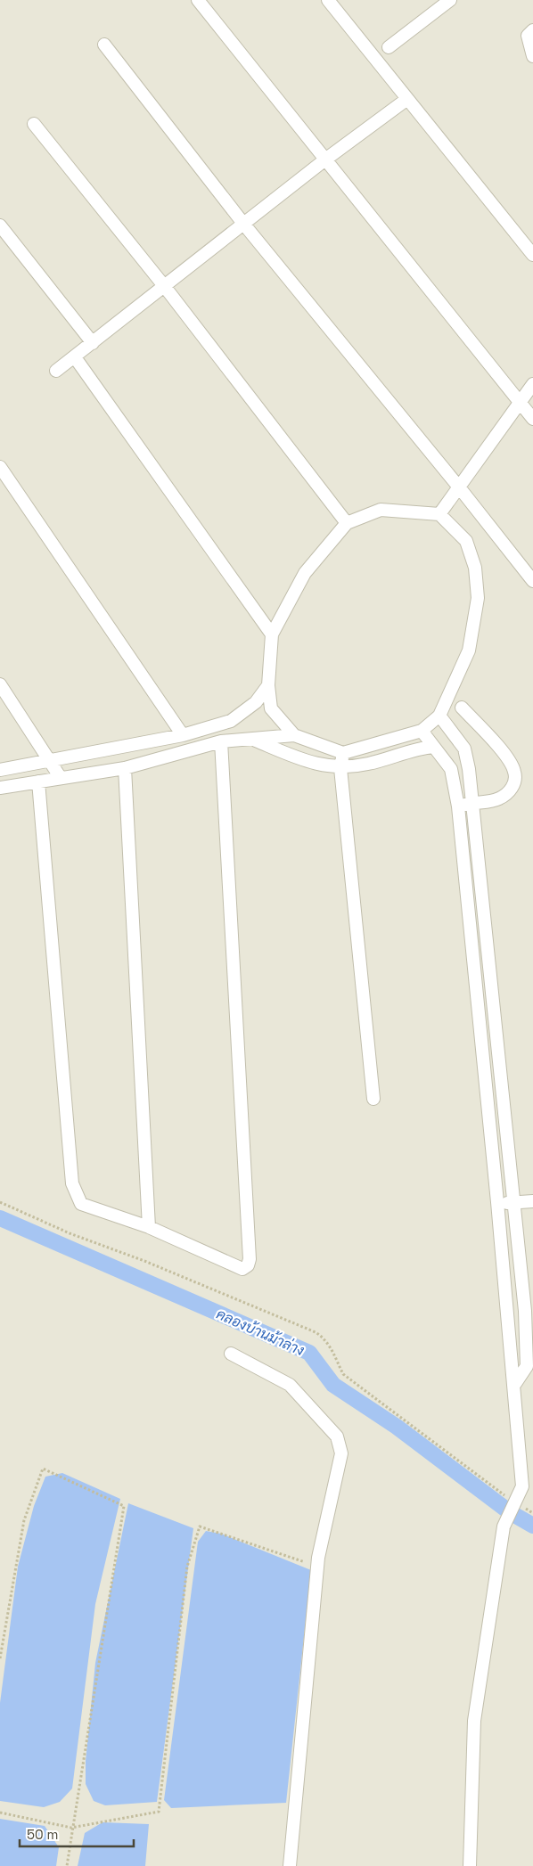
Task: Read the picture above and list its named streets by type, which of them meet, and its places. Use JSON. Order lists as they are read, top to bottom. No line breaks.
{"water":["คลองบ้านม้าล่าง"],"scale_bar":"50 m"}
